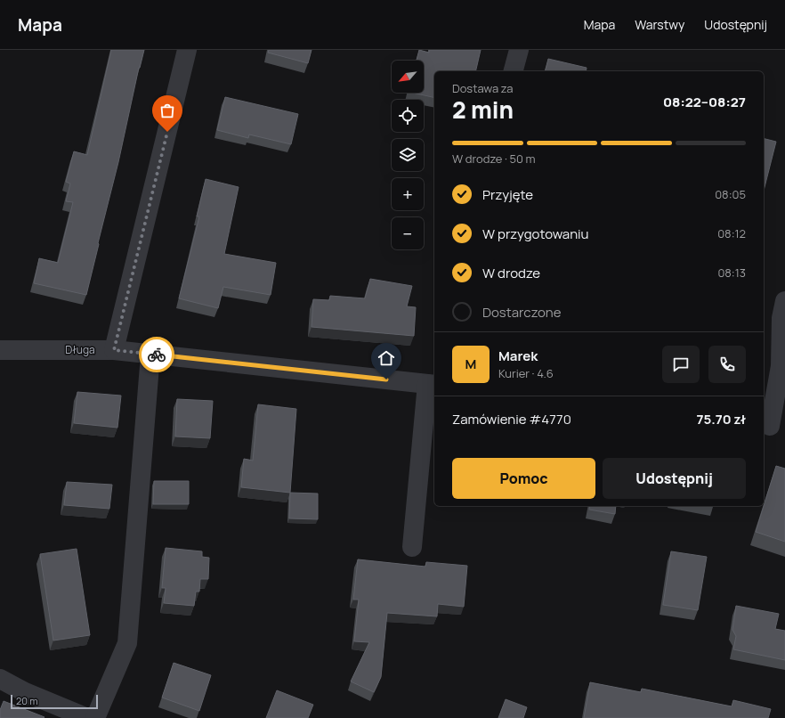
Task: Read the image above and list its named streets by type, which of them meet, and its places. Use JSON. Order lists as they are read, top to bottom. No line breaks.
{"streets":{"street":["Długa"]},"scale_bar":"20 m","north":"bottom left","page":{"header":"Mapa","nav":["Mapa","Warstwy","Udostępnij"],"map_buttons":["+","−"],"heading":["2 min","Dostawa za","08:22–08:27"],"panel":["Marek","Kurier · 4.6","Zamówienie #4770","75.70 zł"],"bar":"W drodze · 50 m","list":[["Przyjęte","08:05"],["W przygotowaniu","08:12"],["W drodze","08:13"],"Dostarczone"],"round":"M","buttons":["Pomoc","Udostępnij"],"scale":"20 m"}}
